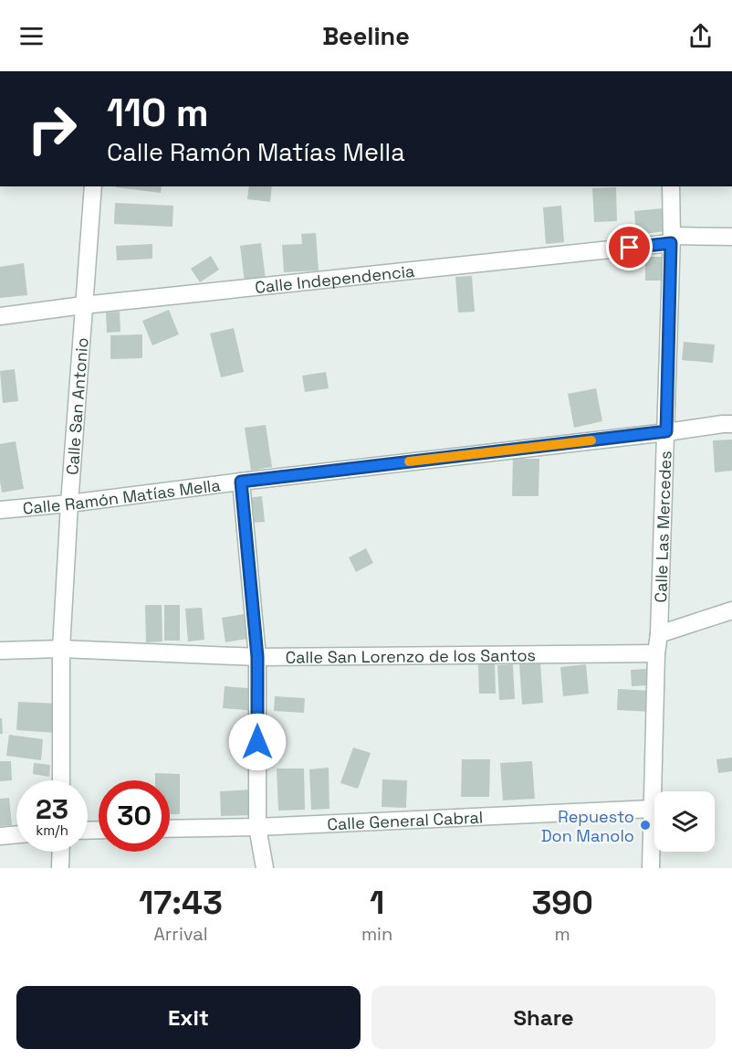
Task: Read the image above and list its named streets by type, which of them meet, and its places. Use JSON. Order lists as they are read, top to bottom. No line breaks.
{"streets":{"street":["Calle Independencia","Calle San Antonio","Calle Ramón Matías Mella","Calle Las Mercedes","Calle San Lorenzo de los Santos","Calle General Cabral"]},"crossings":[["Calle Independencia","Calle San Antonio"],["Calle Independencia","Calle Las Mercedes"],["Calle San Antonio","Calle Ramón Matías Mella"],["Calle San Antonio","Calle San Lorenzo de los Santos"],["Calle Ramón Matías Mella","Calle Las Mercedes"],["Calle Las Mercedes","Calle San Lorenzo de los Santos"],["Calle Las Mercedes","Calle General Cabral"]],"places":["Repuesto Don Manolo"],"page":{"header":"Beeline","turn":["110 m","Calle Ramón Matías Mella"],"speed":"23 km/h","limit":"30","eta":["17:43","Arrival","1","min","390","m"],"buttons":["Exit","Share"]}}
